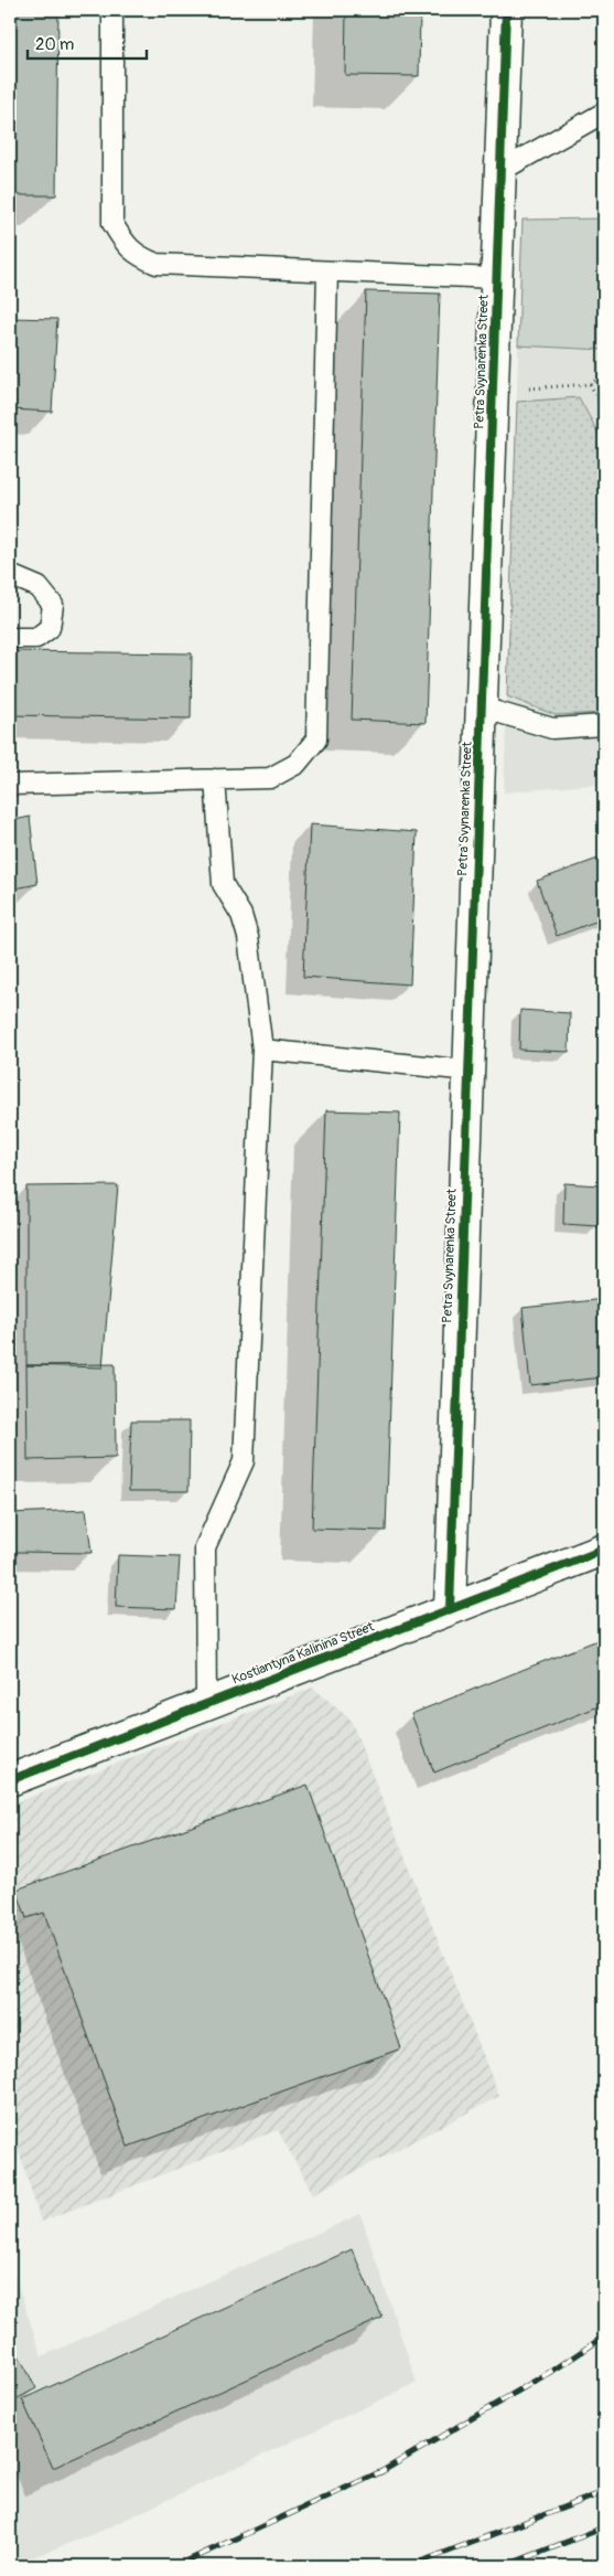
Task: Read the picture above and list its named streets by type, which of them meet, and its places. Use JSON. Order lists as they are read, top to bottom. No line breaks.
{"streets":{"street":["Petra Svynarenka Street","Kostiantyna Kalinina Street"]},"crossings":[["Petra Svynarenka Street","Kostiantyna Kalinina Street"]],"scale_bar":"20 m"}
